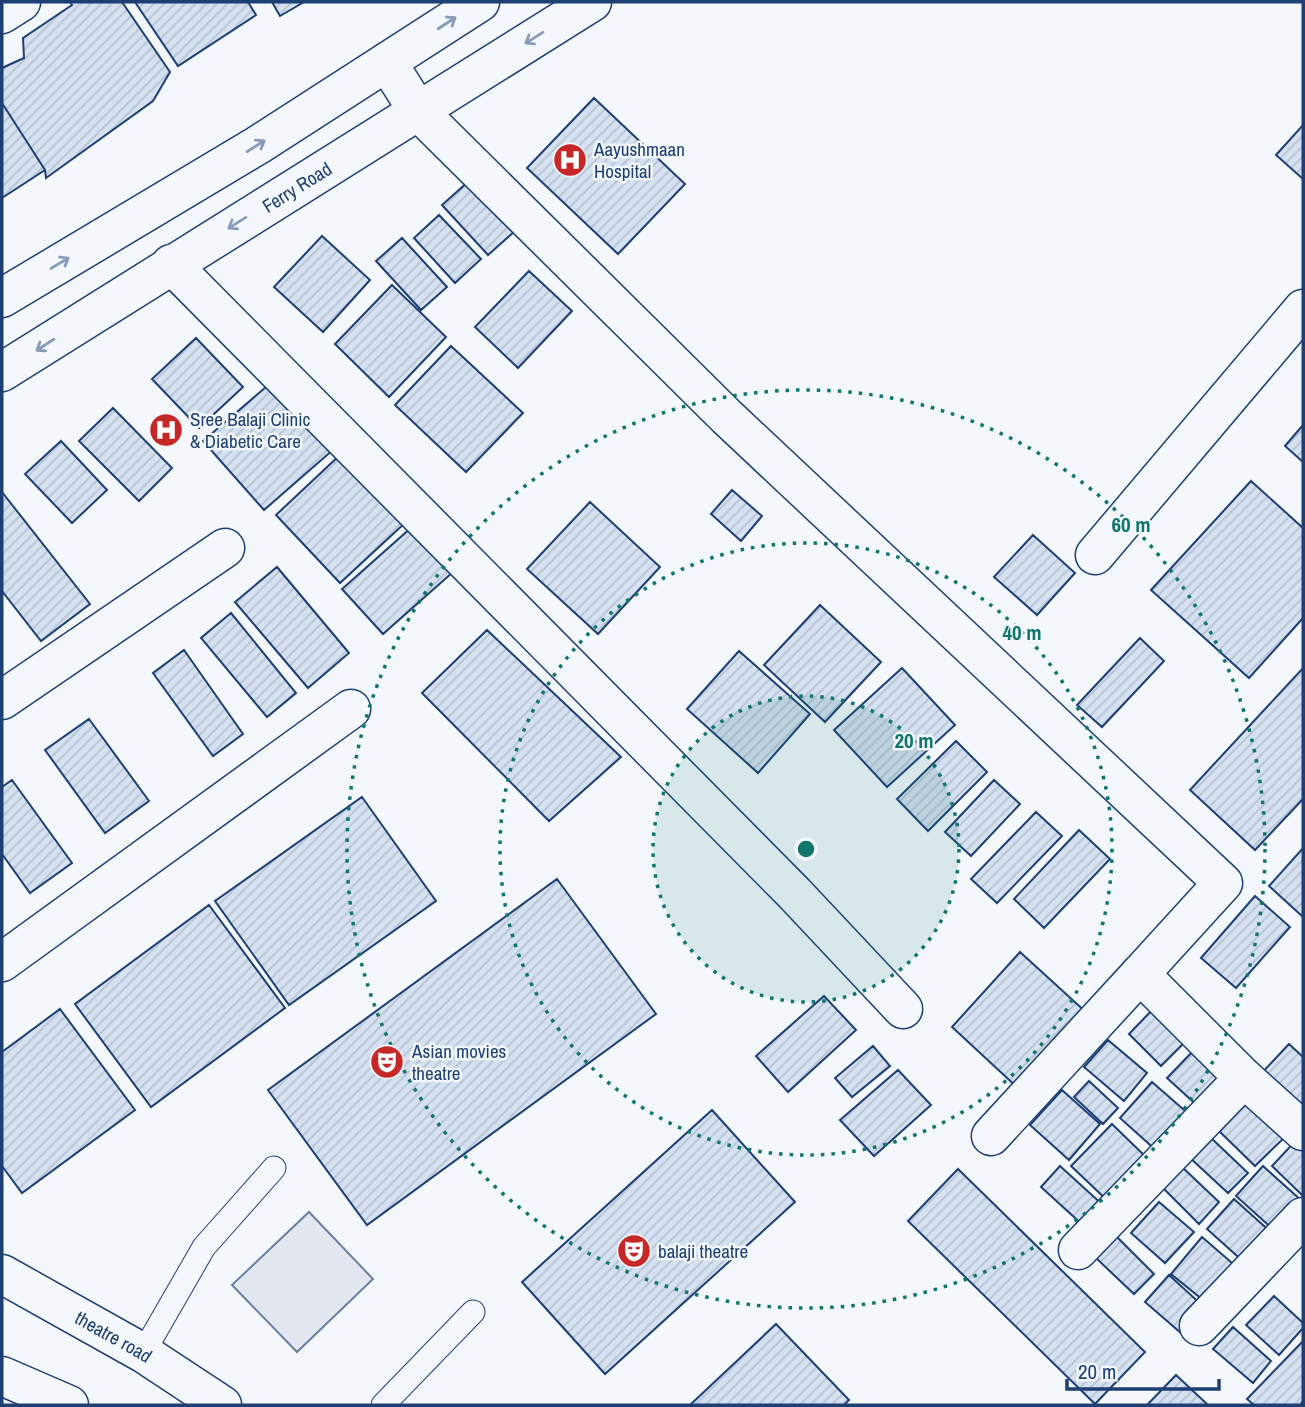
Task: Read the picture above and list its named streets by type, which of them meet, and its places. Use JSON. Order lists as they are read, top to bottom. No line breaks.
{"streets":{"street":["Ferry Road","theatre road"]},"places":{"hospital":["Aayushmaan Hospital","Sree Balaji Clinic & Diabetic Care"],"theatre":["Asian movies theatre","balaji theatre"]},"scale_bar":"20 m","rings":["60 m","40 m","20 m"]}
